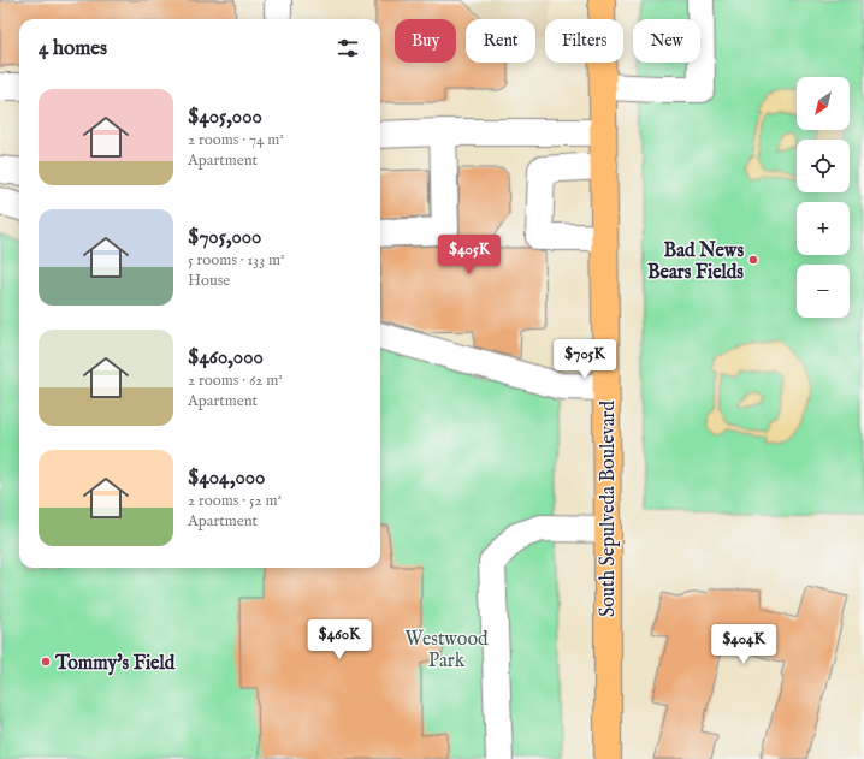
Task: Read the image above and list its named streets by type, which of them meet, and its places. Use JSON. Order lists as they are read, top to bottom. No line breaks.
{"streets":{"main road":["South Sepulveda Boulevard"]},"parks":["Westwood Park"],"places":["Bad News Bears Fields","Tommy's Field"],"north":"bottom left","page":{"chip":["Buy","Rent","Filters","New"],"heading":"4 homes","map_buttons":["+","−"],"list":[{"name":"$405,000","note":"2 rooms · 74 m² · Apartment"},{"name":"$705,000","note":"5 rooms · 133 m² · House"},{"name":"$460,000","note":"2 rooms · 62 m² · Apartment"},{"name":"$404,000","note":"2 rooms · 52 m² · Apartment"}],"price":["$405K","$705K","$460K","$404K"]}}
